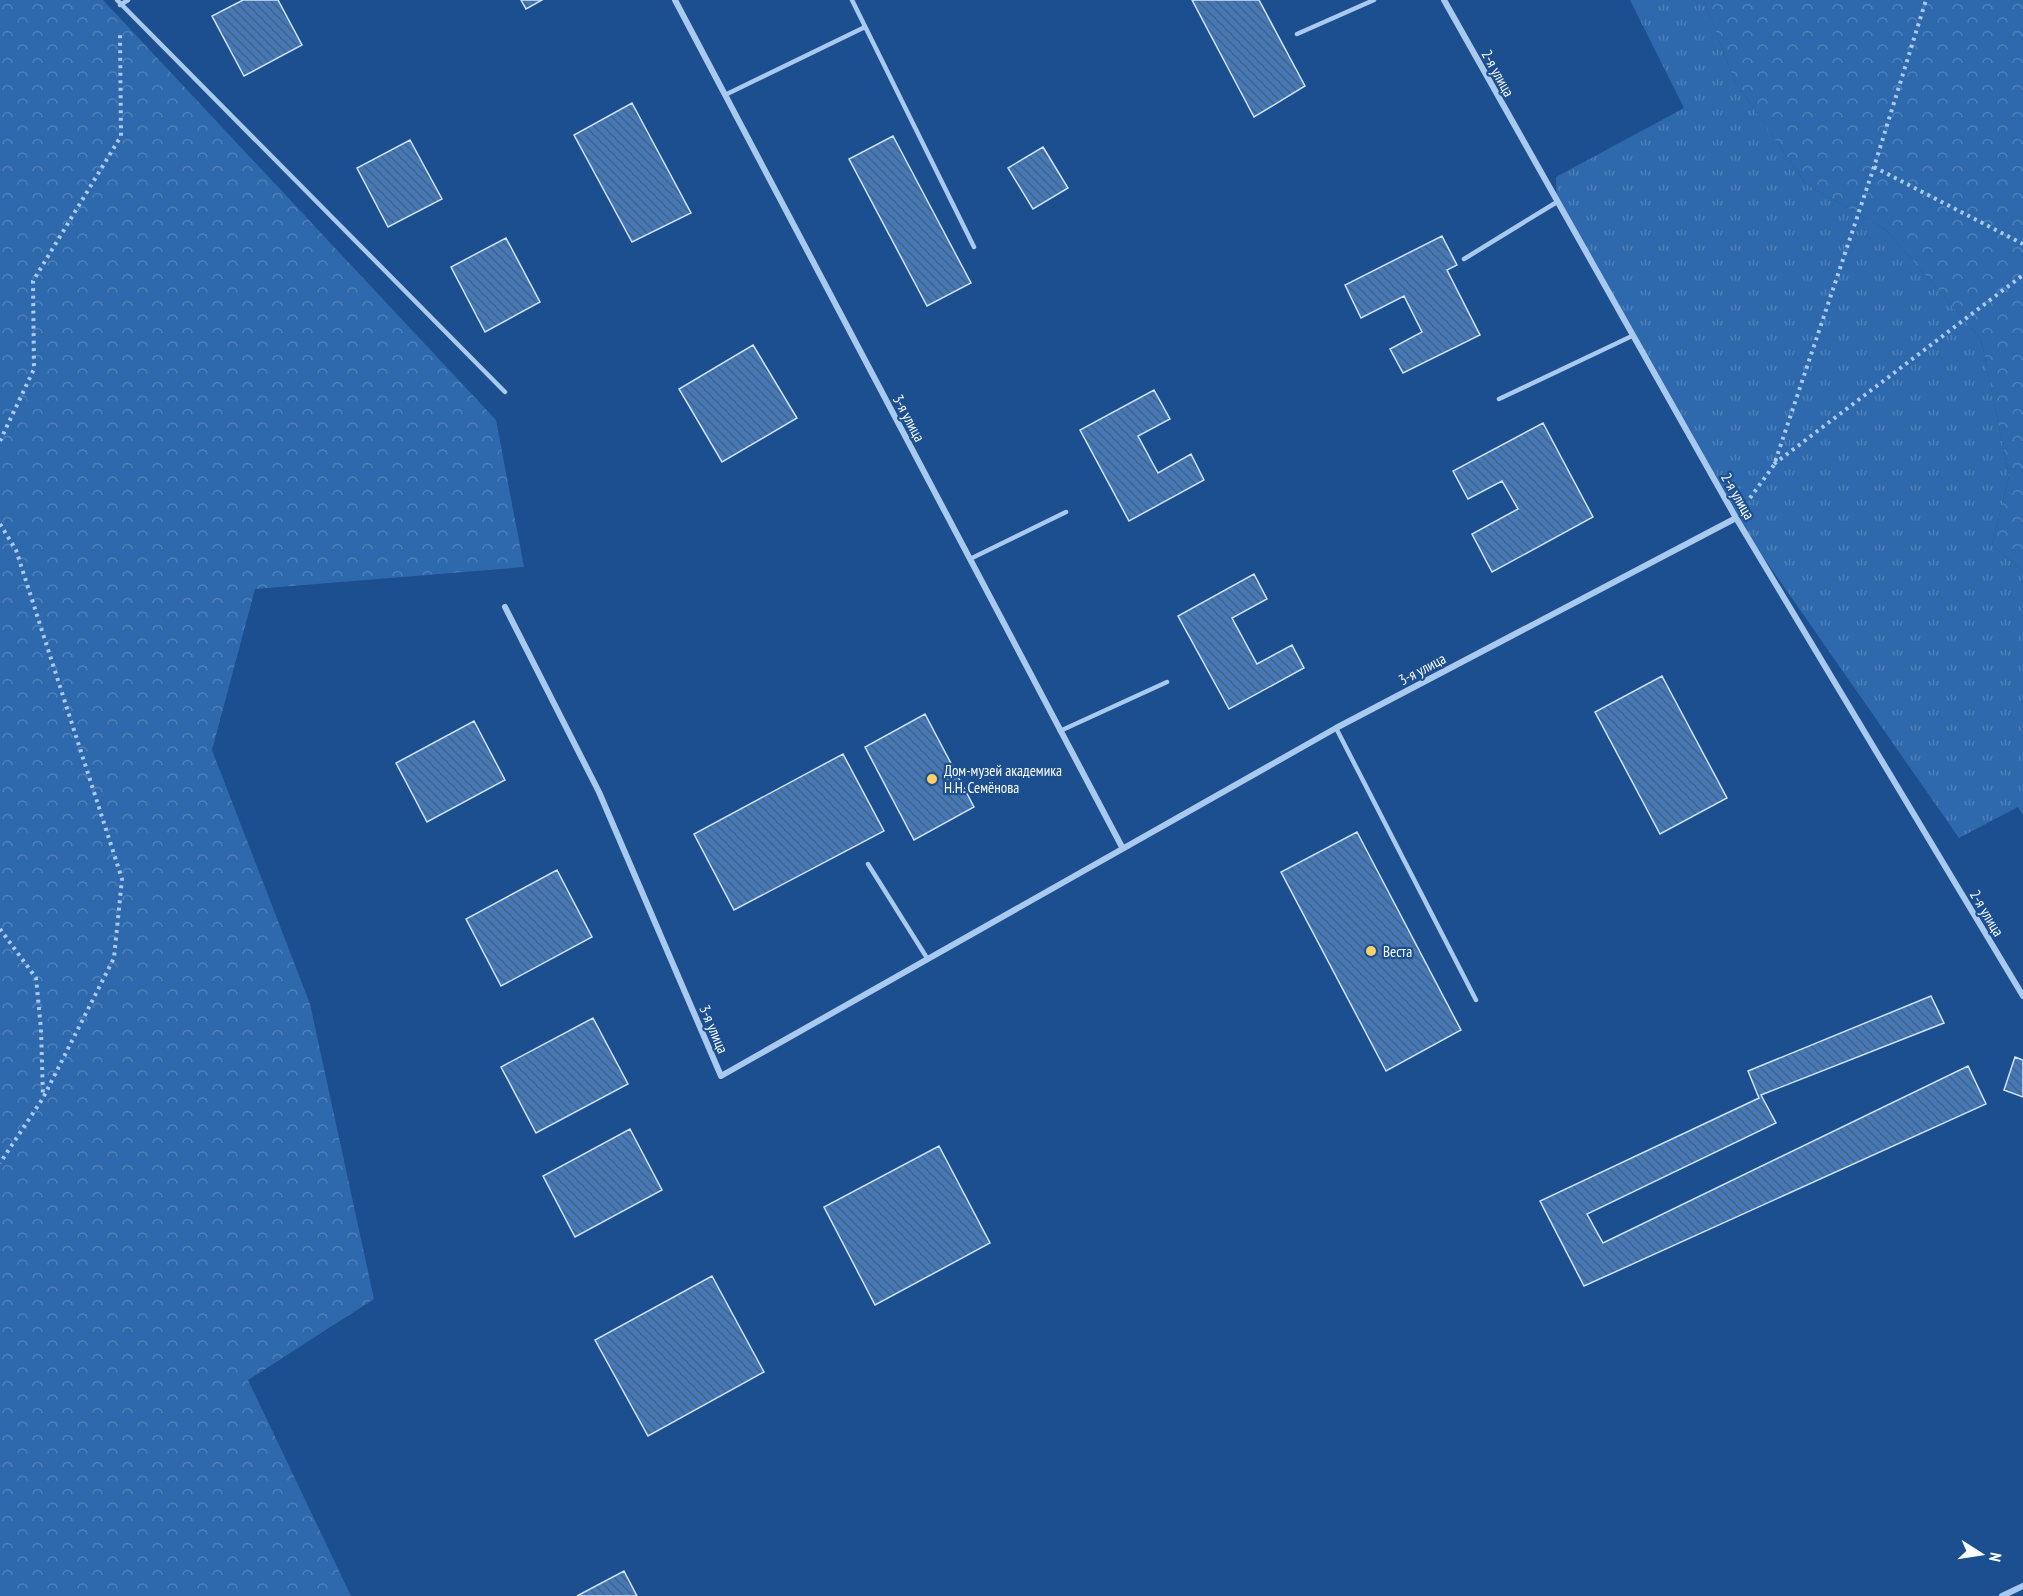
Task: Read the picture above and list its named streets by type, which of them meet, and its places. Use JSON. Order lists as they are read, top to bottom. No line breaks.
{"streets":{"street":["2-я улица","3-я улица"]},"crossings":[["2-я улица","3-я улица"]],"places":["Дом-музей академика Н.Н. Семёнова","Веста"],"north":"right"}
